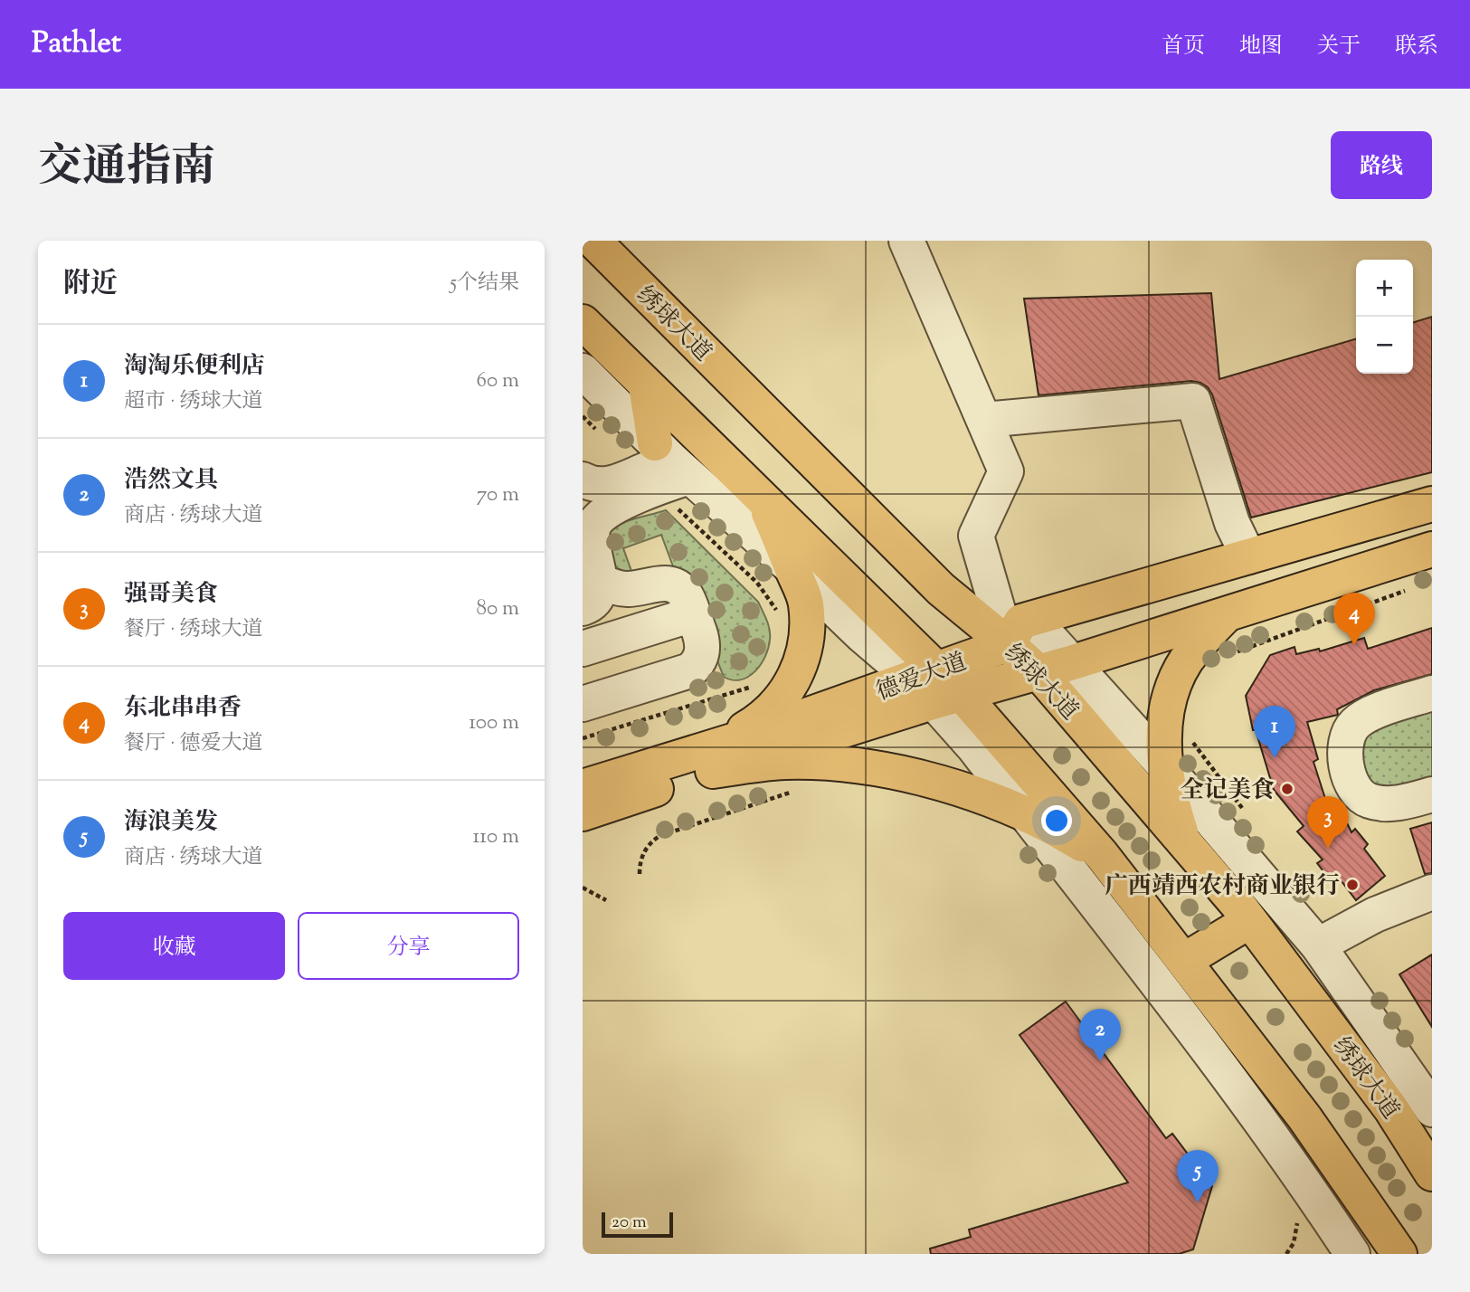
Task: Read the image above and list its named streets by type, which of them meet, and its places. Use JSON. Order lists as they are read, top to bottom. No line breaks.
{"streets":{"main road":["绣球大道","德爱大道"]},"crossings":[["绣球大道","德爱大道"]],"places":["全记美食","广西靖西农村商业银行"],"scale_bar":"20 m","page":{"header":"Pathlet","nav":["首页","地图","关于","联系"],"title":"交通指南","buttons":["路线",["收藏","分享"]],"heading":["附近","5个结果"],"map_buttons":["+","−"],"list":[{"mark":"1","name":"淘淘乐便利店","note":"超市 · 绣球大道","value":"60 m"},{"mark":"2","name":"浩然文具","note":"商店 · 绣球大道","value":"70 m"},{"mark":"3","name":"强哥美食","note":"餐厅 · 绣球大道","value":"80 m"},{"mark":"4","name":"东北串串香","note":"餐厅 · 德爱大道","value":"100 m"},{"mark":"5","name":"海浪美发","note":"商店 · 绣球大道","value":"110 m"}],"pins":["4","1","3","2","5"],"scale":"20 m"}}
